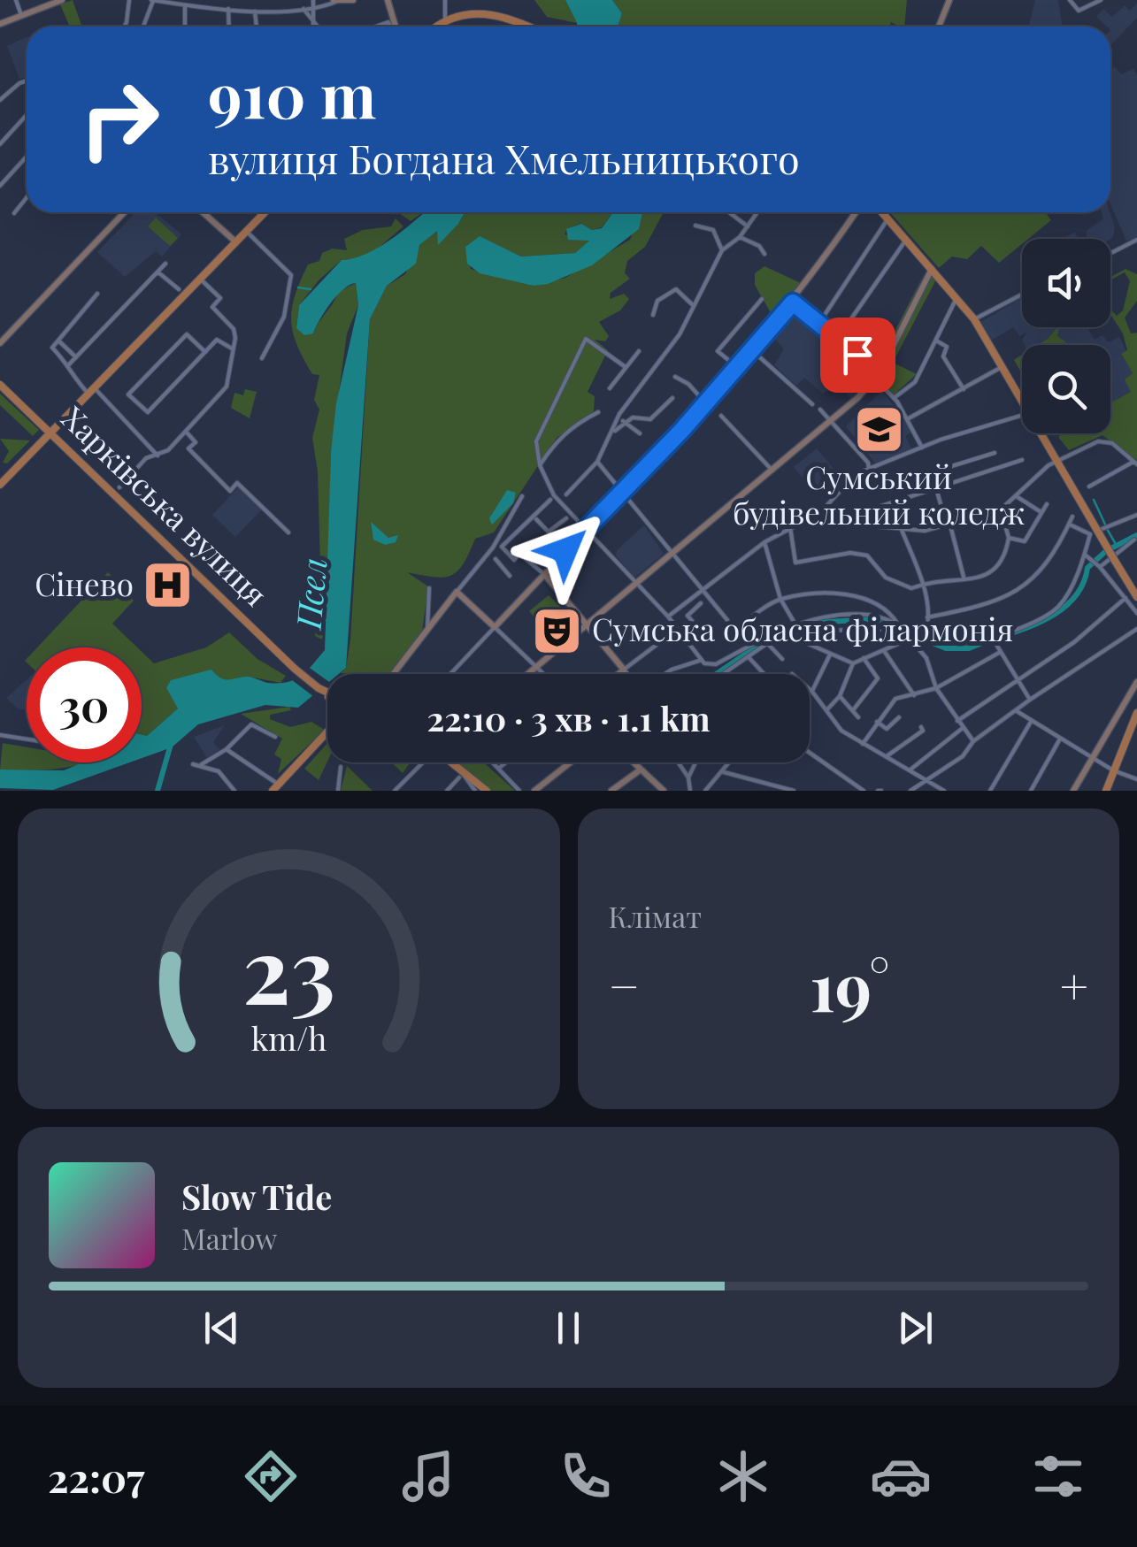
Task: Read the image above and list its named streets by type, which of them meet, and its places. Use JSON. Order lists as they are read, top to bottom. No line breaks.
{"streets":{"main road":["Харківська вулиця"]},"water":["Псел"],"places":{"school or university":["Сумський будівельний коледж"],"hospital":["Сінево"],"theatre":["Сумська обласна філармонія"]},"page":{"turn":["910 m","вулиця Богдана Хмельницького"],"limit":"30","trip":"22:10 · 3 хв · 1.1 km","tile":"Клімат","heat":["−","19°","+"],"song":["Slow Tide","Marlow"],"tabs":"22:07","gauge":["23","km/h"]}}
